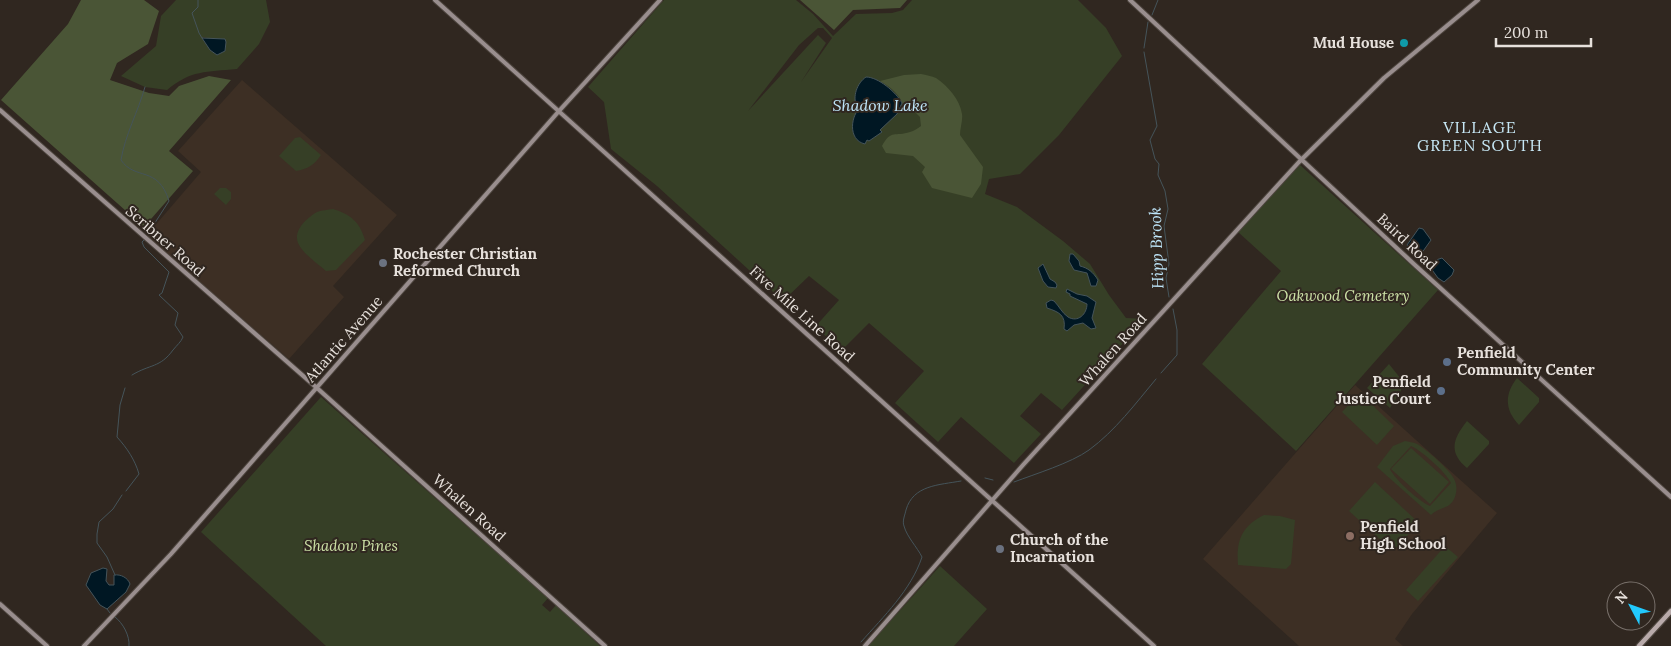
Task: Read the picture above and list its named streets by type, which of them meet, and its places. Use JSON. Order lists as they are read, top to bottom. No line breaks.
{"streets":{"street":["Scribner Road","Baird Road","Five Mile Line Road","Atlantic Avenue","Whalen Road"]},"crossings":[["Scribner Road","Atlantic Avenue"],["Scribner Road","Whalen Road"],["Baird Road","Whalen Road"],["Five Mile Line Road","Atlantic Avenue"],["Five Mile Line Road","Whalen Road"],["Atlantic Avenue","Whalen Road"]],"districts":["VILLAGE GREEN SOUTH"],"water":["Shadow Lake","Hipp Brook"],"parks":["Oakwood Cemetery","Shadow Pines"],"places":["Mud House","Rochester Christian Reformed Church","Penfield Community Center","Penfield Justice Court","Penfield High School","Church of the Incarnation"],"scale_bar":"200 m","north":"top left"}
